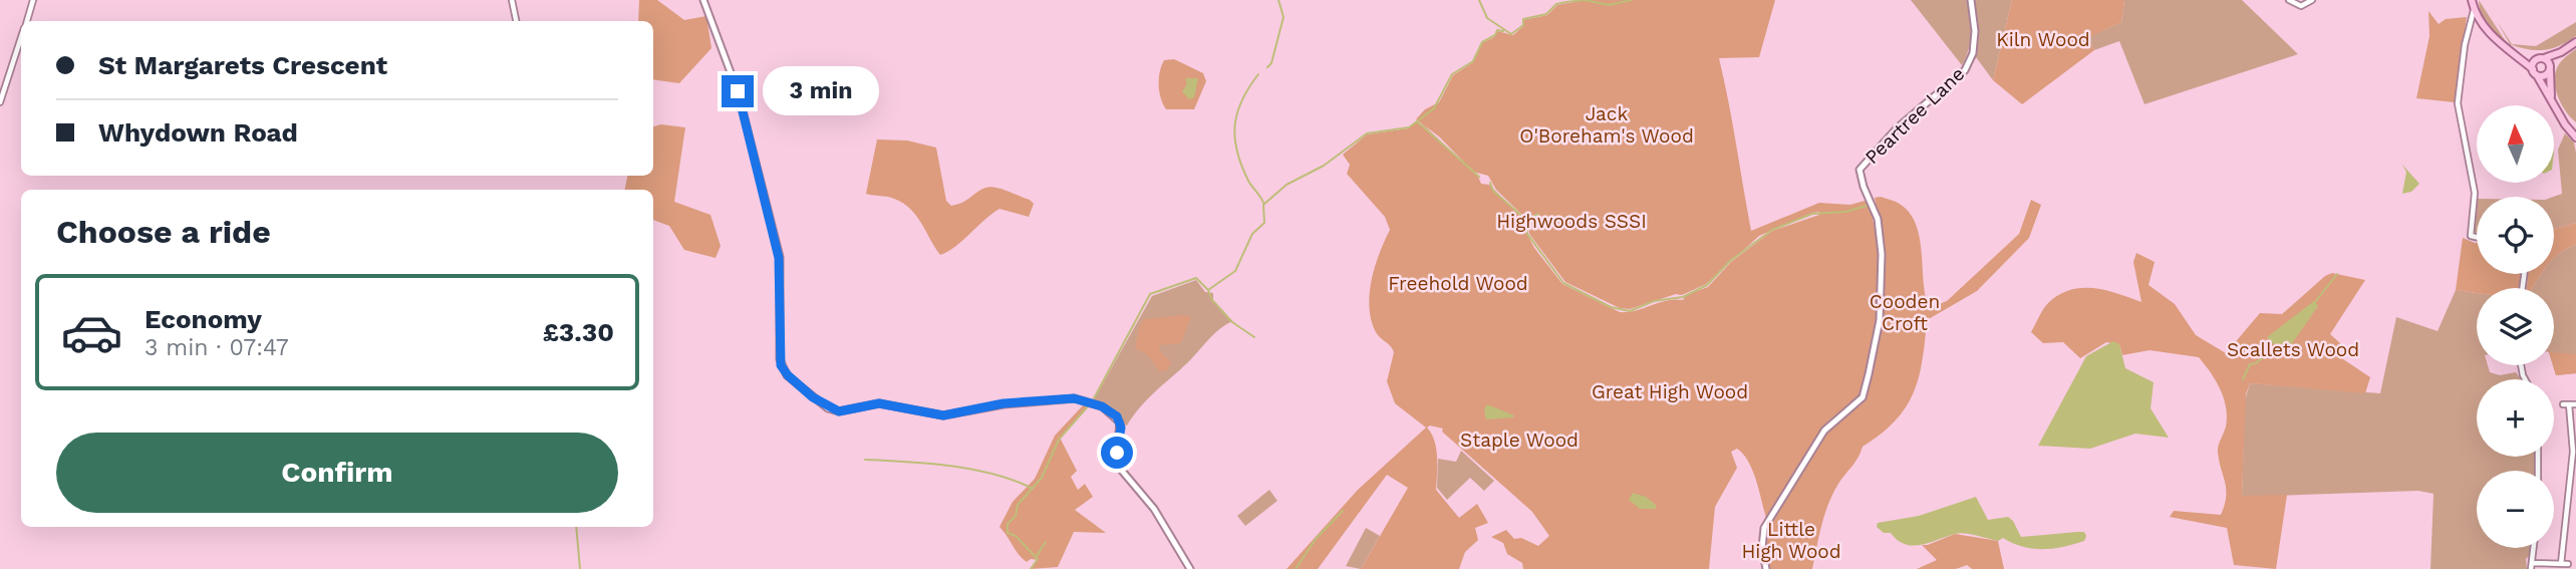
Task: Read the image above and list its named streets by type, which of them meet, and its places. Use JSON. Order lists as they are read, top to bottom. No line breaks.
{"streets":{"street":["Peartree Lane"]},"parks":["Kiln Wood","Jack O'Boreham's Wood","Highwoods SSSI","Freehold Wood","Cooden Croft","Scallets Wood","Great High Wood","Staple Wood","Little High Wood"],"north":"top","page":{"banner":["St Margarets Crescent","Whydown Road"],"bubble":"3 min","map_buttons":["+","−"],"heading":"Choose a ride","list":[{"name":"Economy","note":"3 min · 07:47","value":"£3.30"}],"buttons":"Confirm"}}
